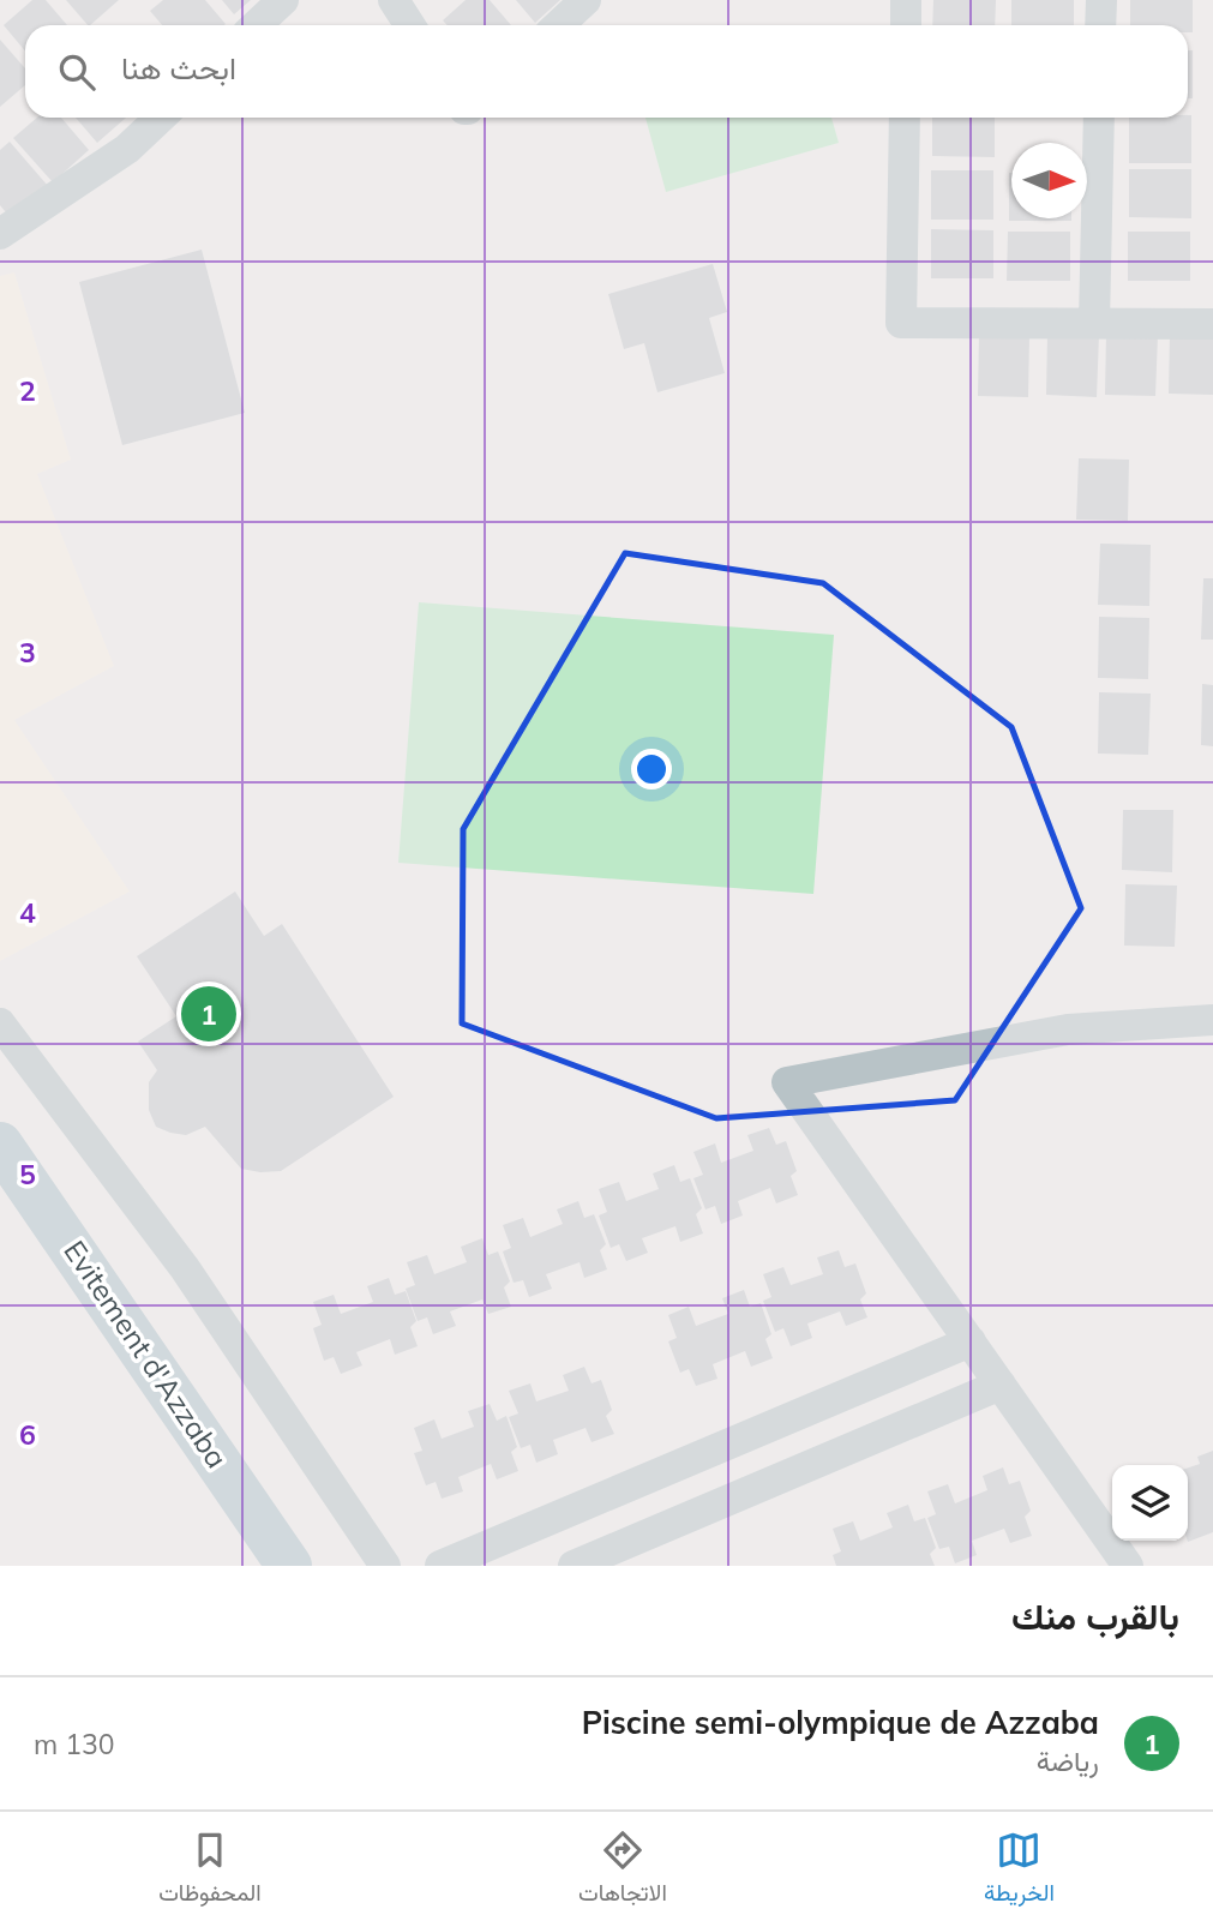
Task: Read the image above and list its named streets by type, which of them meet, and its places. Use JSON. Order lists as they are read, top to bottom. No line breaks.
{"streets":{"main road":["Evitement d'Azzaba"]},"north":"right","page":{"search":"ابحث هنا","pins":"1","heading":"بالقرب منك","list":[{"mark":"1","name":"Piscine semi-olympique de Azzaba","note":"رياضة","value":"130 m"}],"nav":["الخريطة","الاتجاهات","المحفوظات"]},"grid":{"rows":["2","3","4","5","6"]}}
